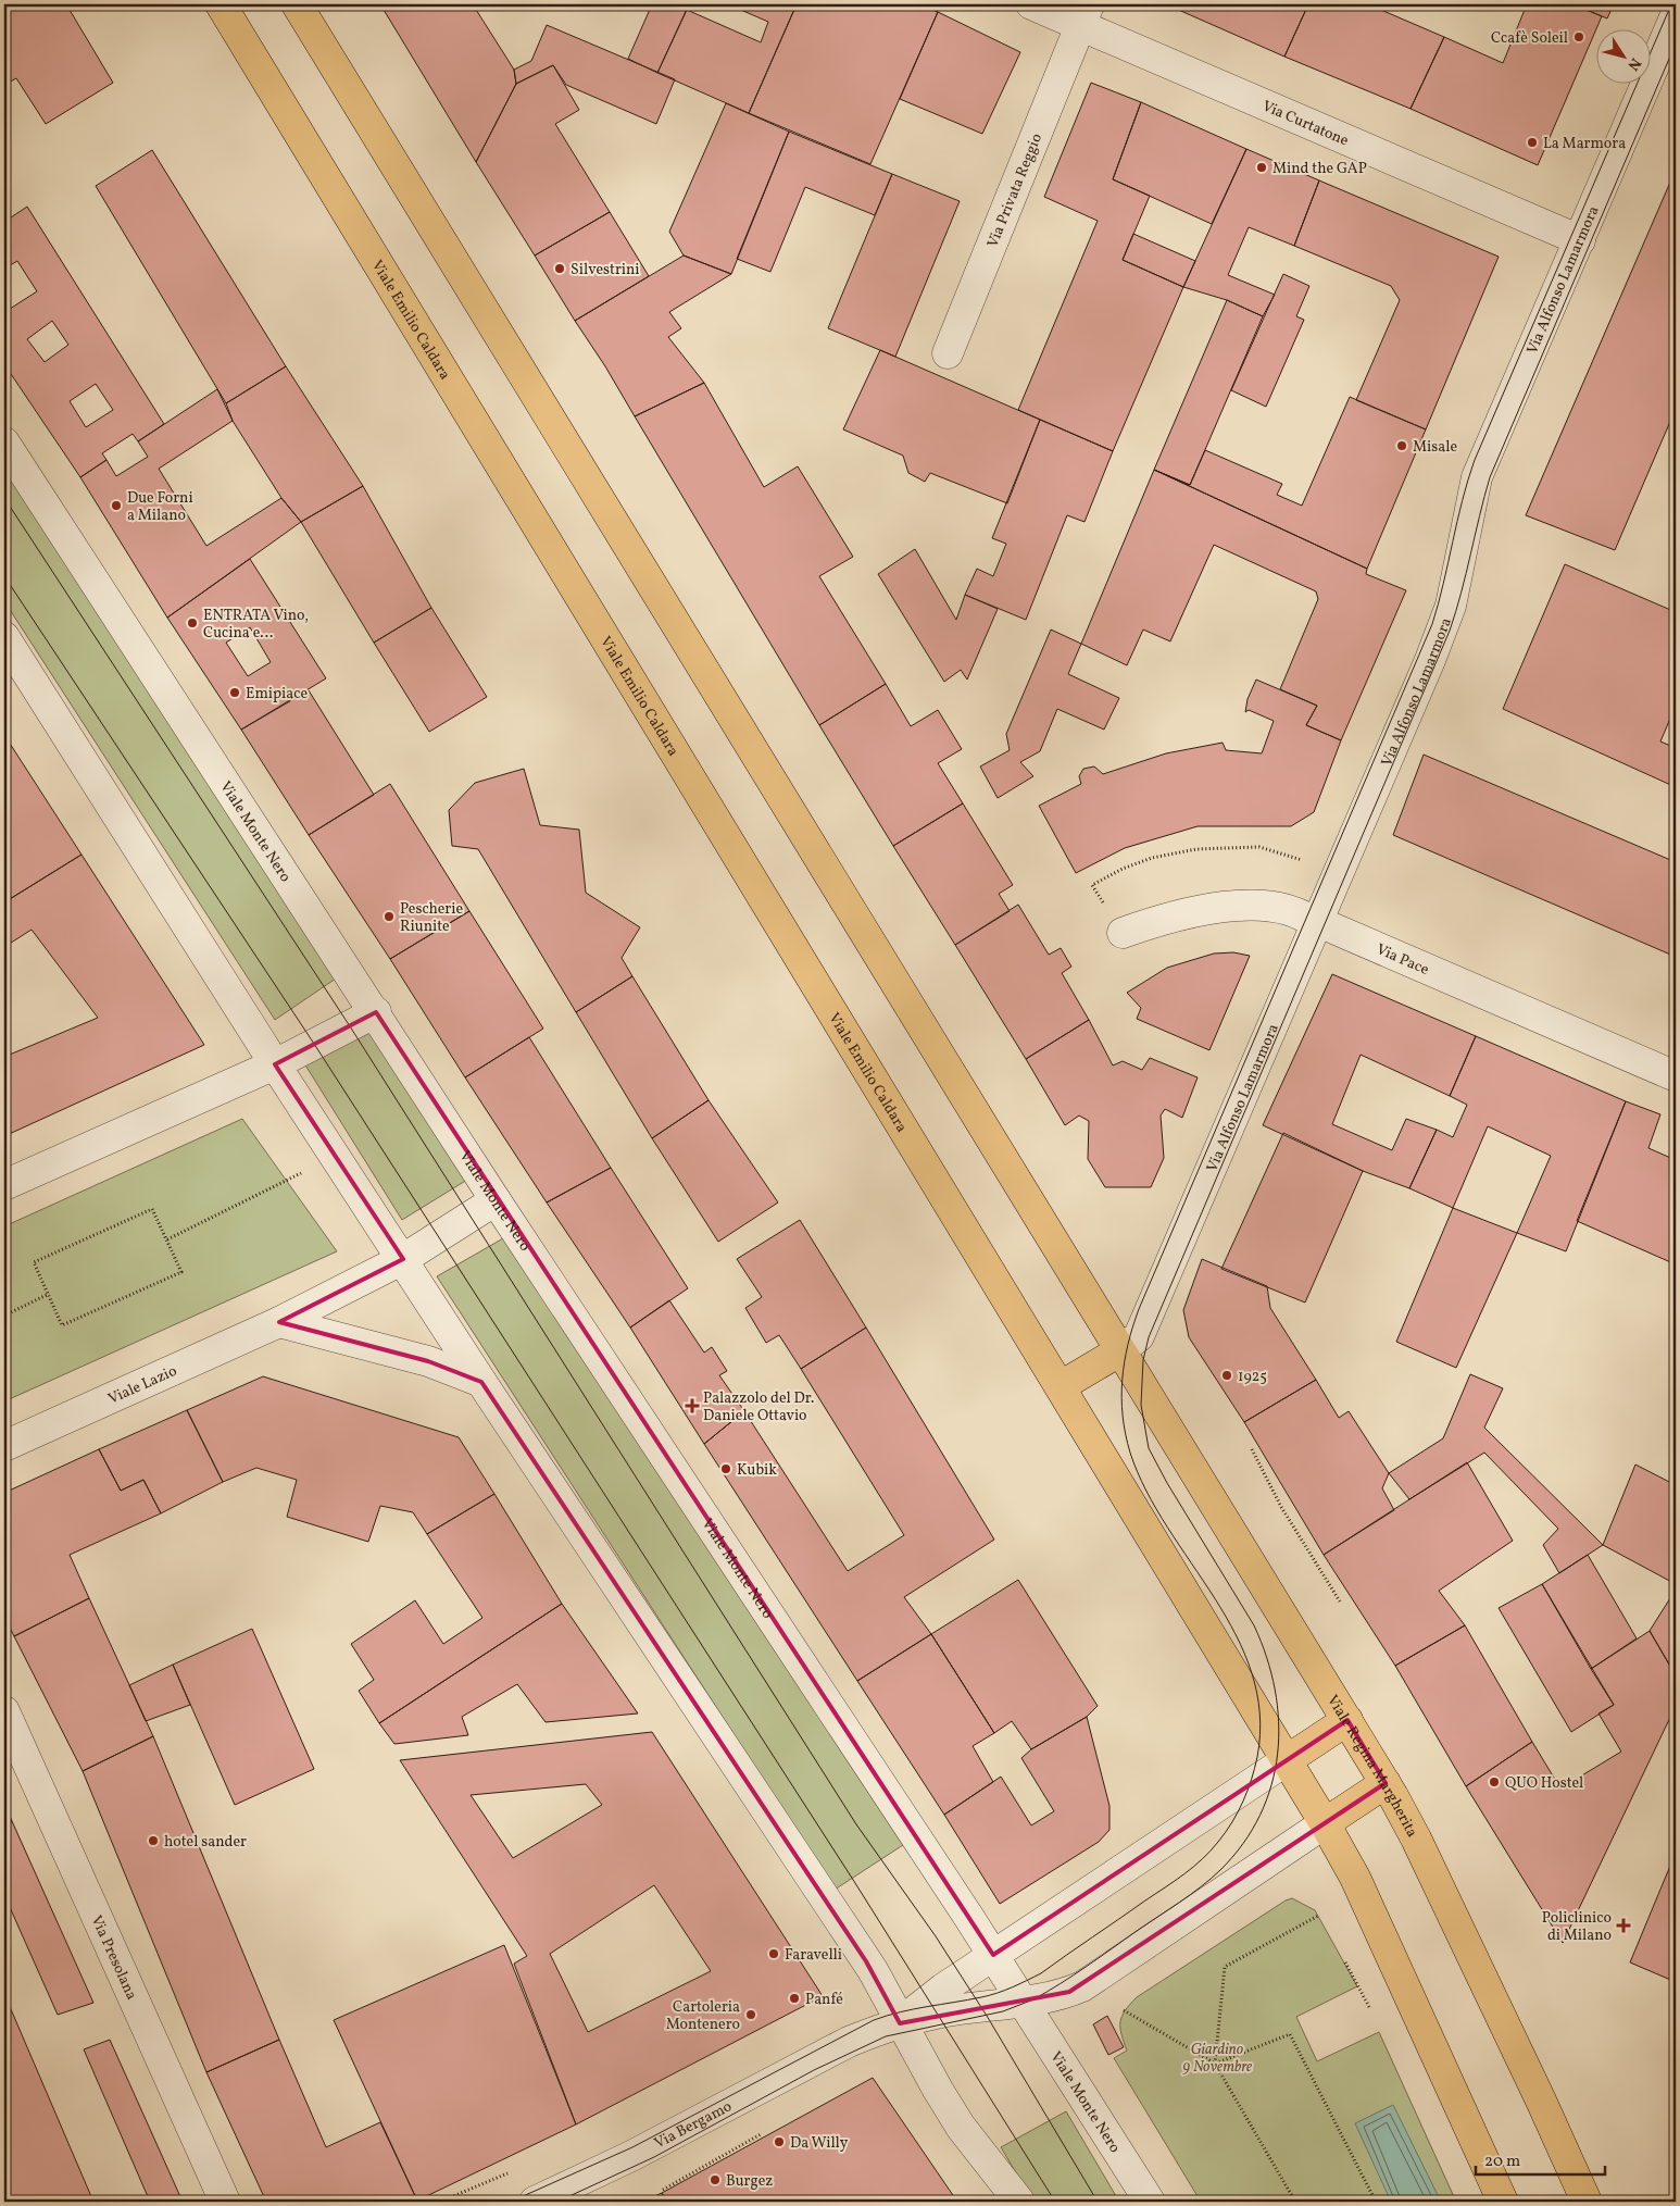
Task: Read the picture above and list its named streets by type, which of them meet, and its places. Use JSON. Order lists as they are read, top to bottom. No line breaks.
{"streets":{"main road":["Viale Emilio Caldara","Viale Regina Margherita"],"street":["Via Curtatone","Via Privata Reggio","Via Alfonso Lamarmora","Viale Monte Nero","Via Pace","Viale Lazio","Via Presolana","Via Bergamo"]},"crossings":[["Via Curtatone","Via Privata Reggio"],["Via Curtatone","Via Alfonso Lamarmora"],["Via Alfonso Lamarmora","Via Pace"],["Via Alfonso Lamarmora","Viale Regina Margherita"],["Viale Monte Nero","Viale Lazio"]],"parks":["Giardino 9 Novembre"],"places":{"other":["Ccafè Soleil","La Marmora","Mind the GAP","Silvestrini","Misale","Due Forni a Milano","ENTRATA Vino, Cucina e...","Emipiace","Pescherie Riunite","1925","Kubik","QUO Hostel","hotel sander","Faravelli","Panfé","Cartoleria Montenero","Da Willy","Burgez"],"health":["Palazzolo del Dr. Daniele Ottavio","Policlinico di Milano"]},"scale_bar":"20 m","north":"bottom right"}
